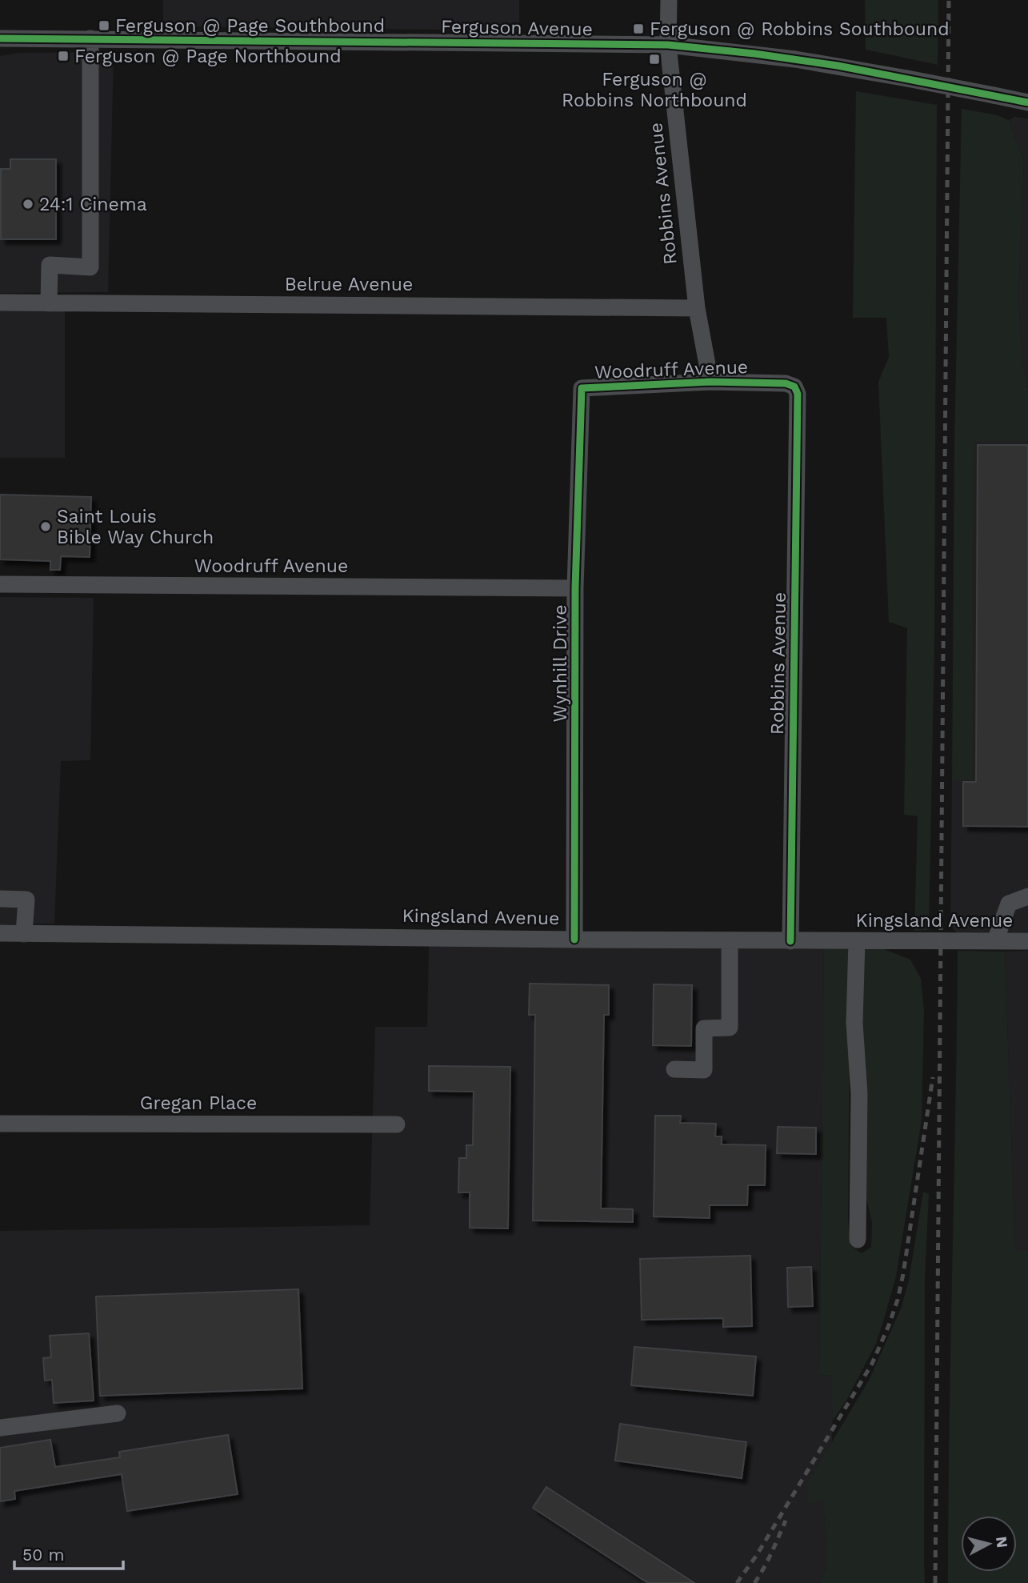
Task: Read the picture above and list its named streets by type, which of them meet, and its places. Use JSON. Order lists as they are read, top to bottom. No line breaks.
{"streets":{"street":["Ferguson Avenue","Robbins Avenue","Belrue Avenue","Woodruff Avenue","Wynhill Drive","Kingsland Avenue","Gregan Place"]},"crossings":[["Ferguson Avenue","Robbins Avenue"],["Robbins Avenue","Belrue Avenue"],["Robbins Avenue","Woodruff Avenue"],["Robbins Avenue","Kingsland Avenue"],["Woodruff Avenue","Wynhill Drive"],["Wynhill Drive","Kingsland Avenue"]],"places":{"transit":["Ferguson @ Page Southbound","Ferguson @ Robbins Southbound","Ferguson @ Page Northbound","Ferguson @ Robbins Northbound"],"other":["24:1 Cinema","Saint Louis Bible Way Church"]},"scale_bar":"50 m","north":"right"}
